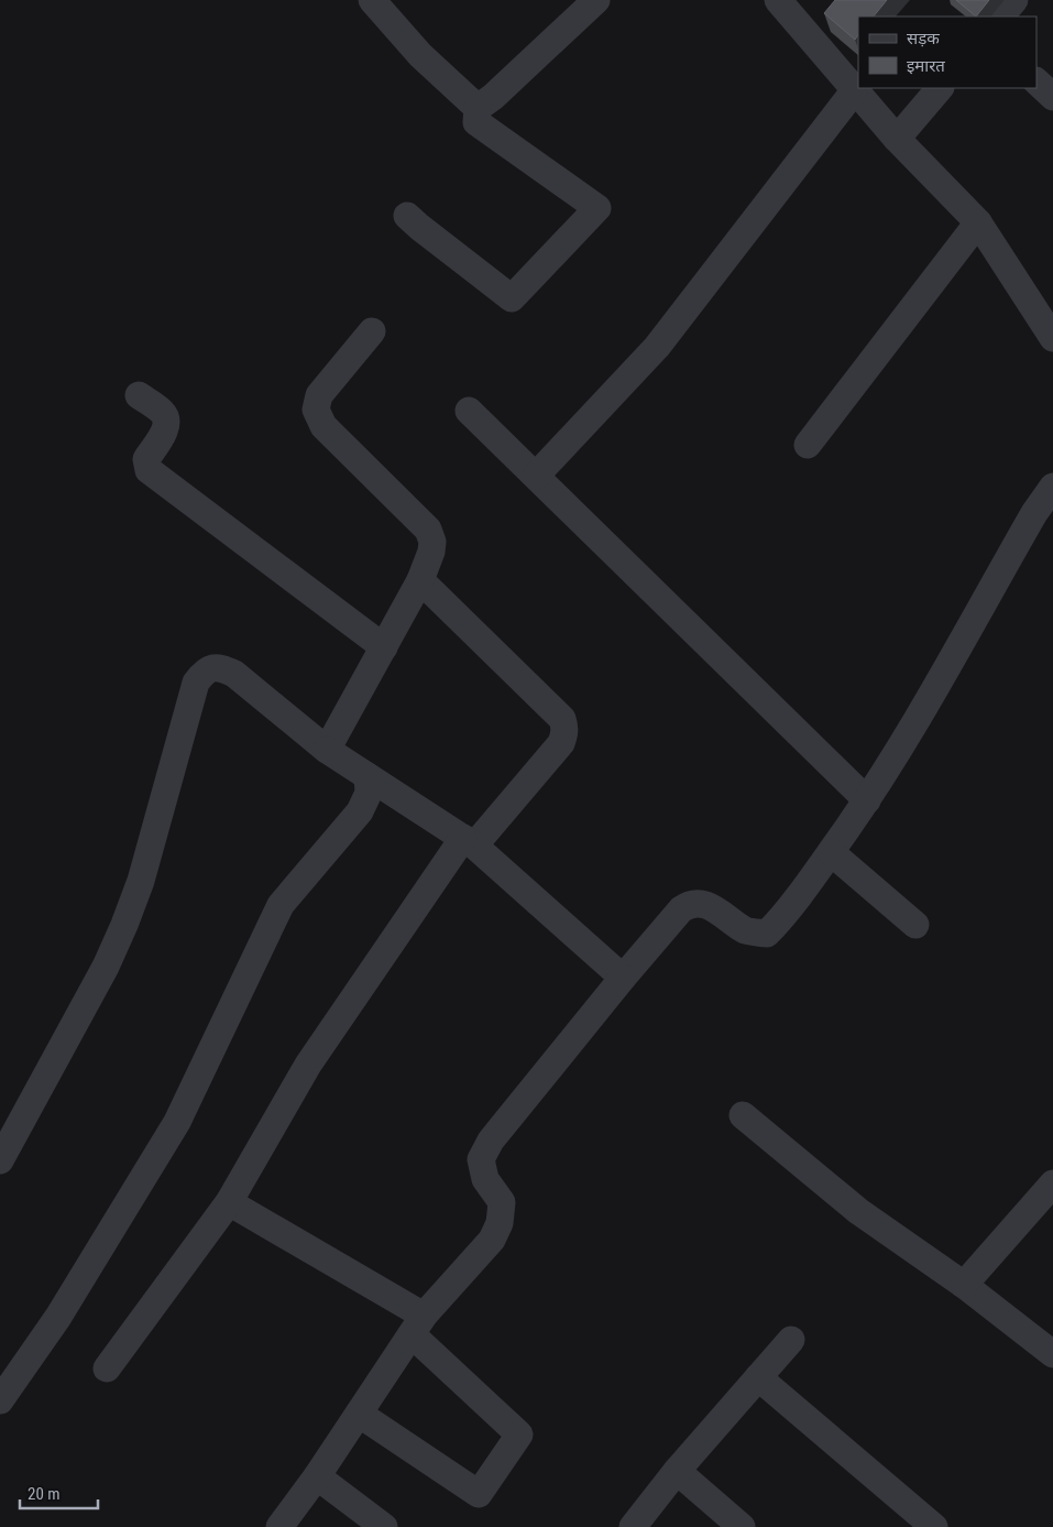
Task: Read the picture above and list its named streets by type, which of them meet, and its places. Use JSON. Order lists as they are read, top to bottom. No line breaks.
{"legend":["सड़क","इमारत"],"scale_bar":"20 m"}
